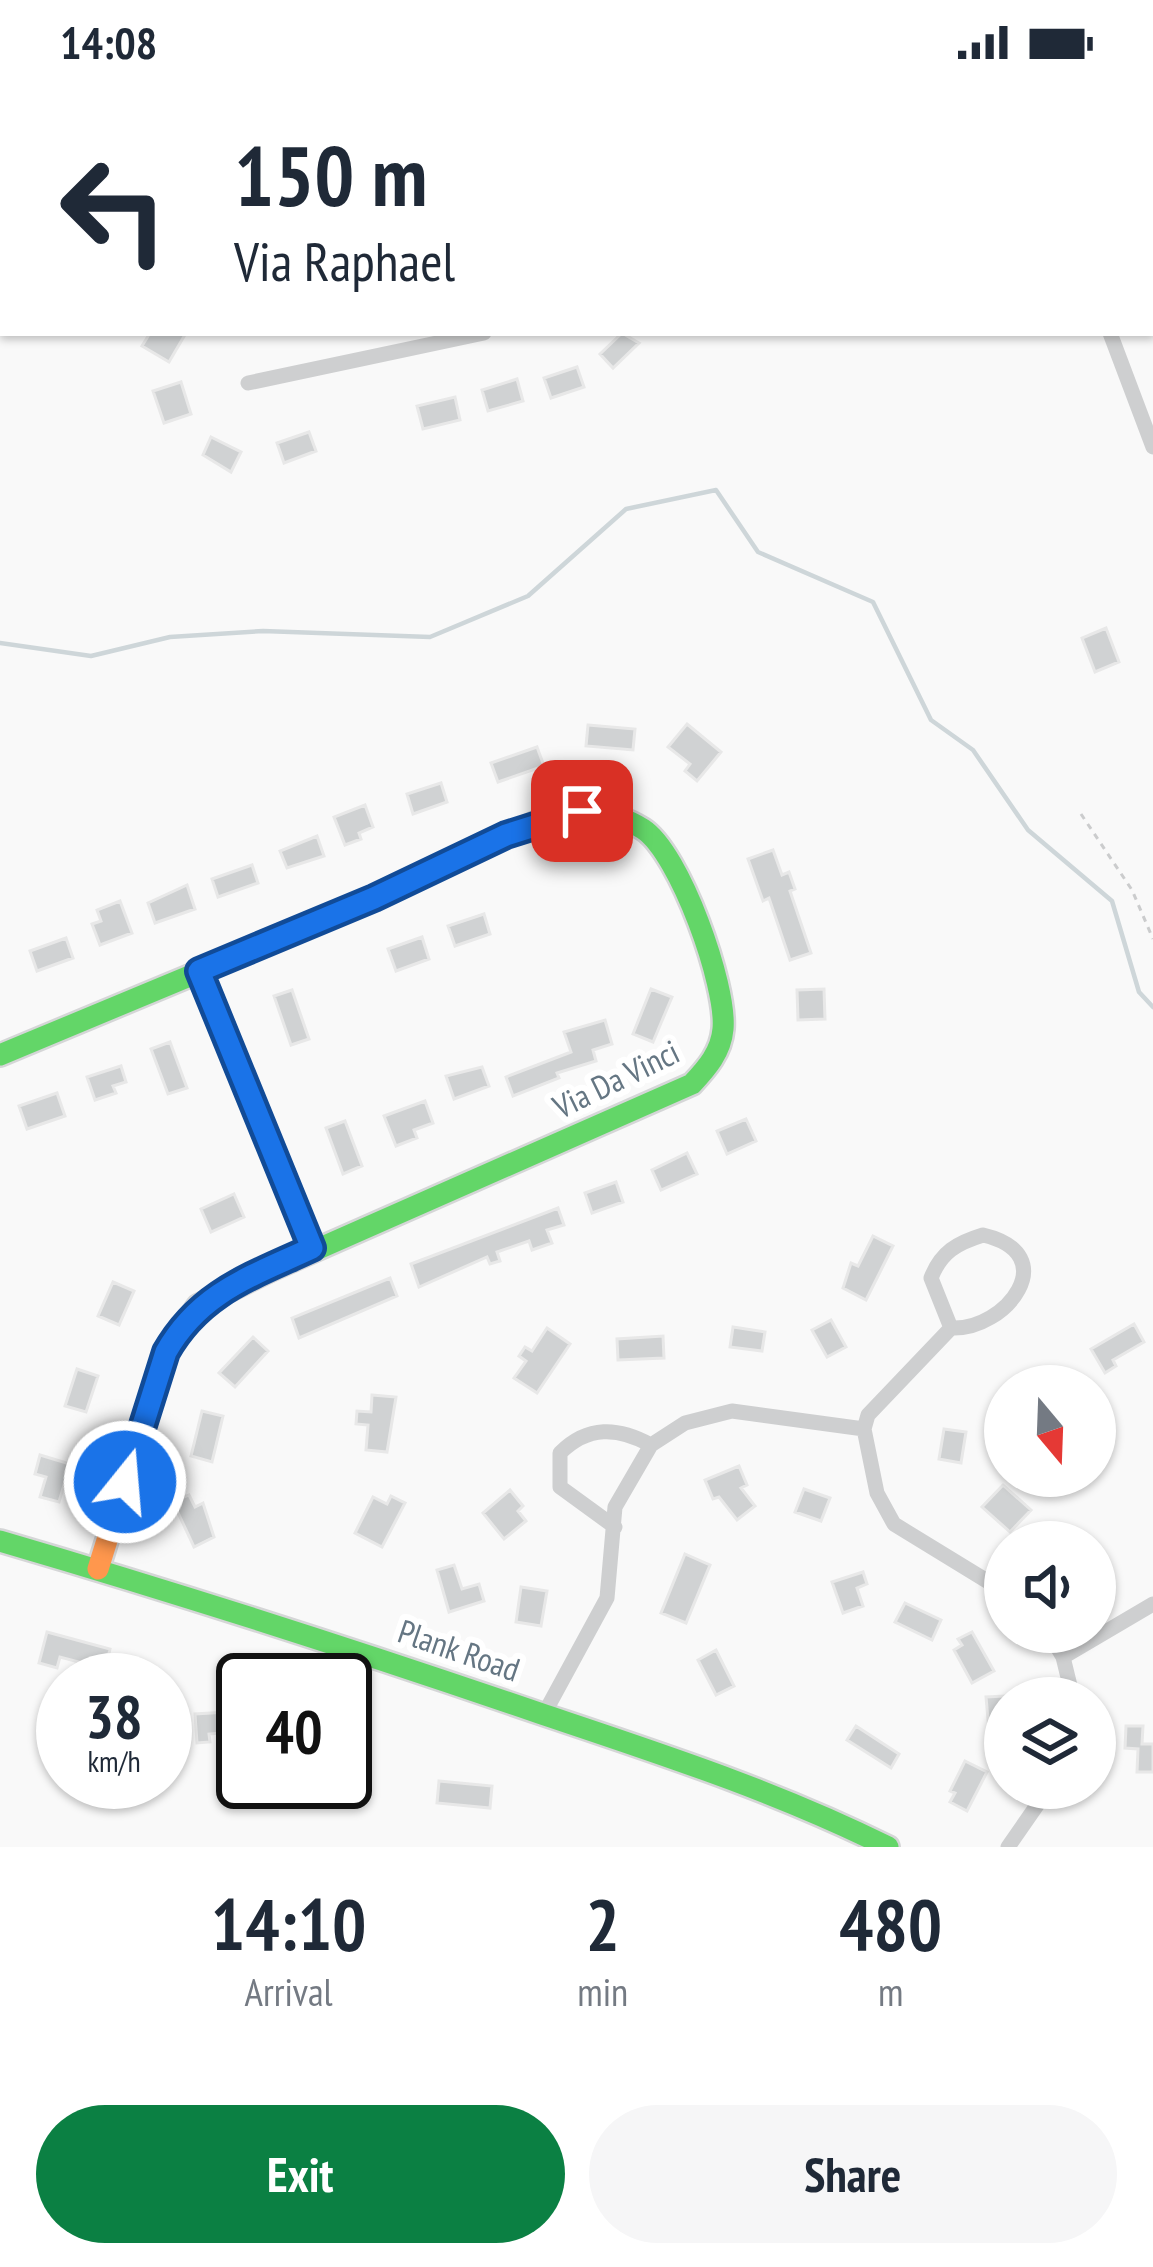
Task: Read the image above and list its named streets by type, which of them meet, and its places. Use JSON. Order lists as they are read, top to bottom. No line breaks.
{"streets":{"street":["Via Da Vinci","Plank Road"]},"crossings":[["Via Da Vinci","Plank Road"]],"north":"bottom","page":{"status":"14:08","turn":["150 m","Via Raphael"],"speed":"38 km/h","limit":"40","eta":["14:10","Arrival","2","min","480","m"],"buttons":["Exit","Share"]}}
